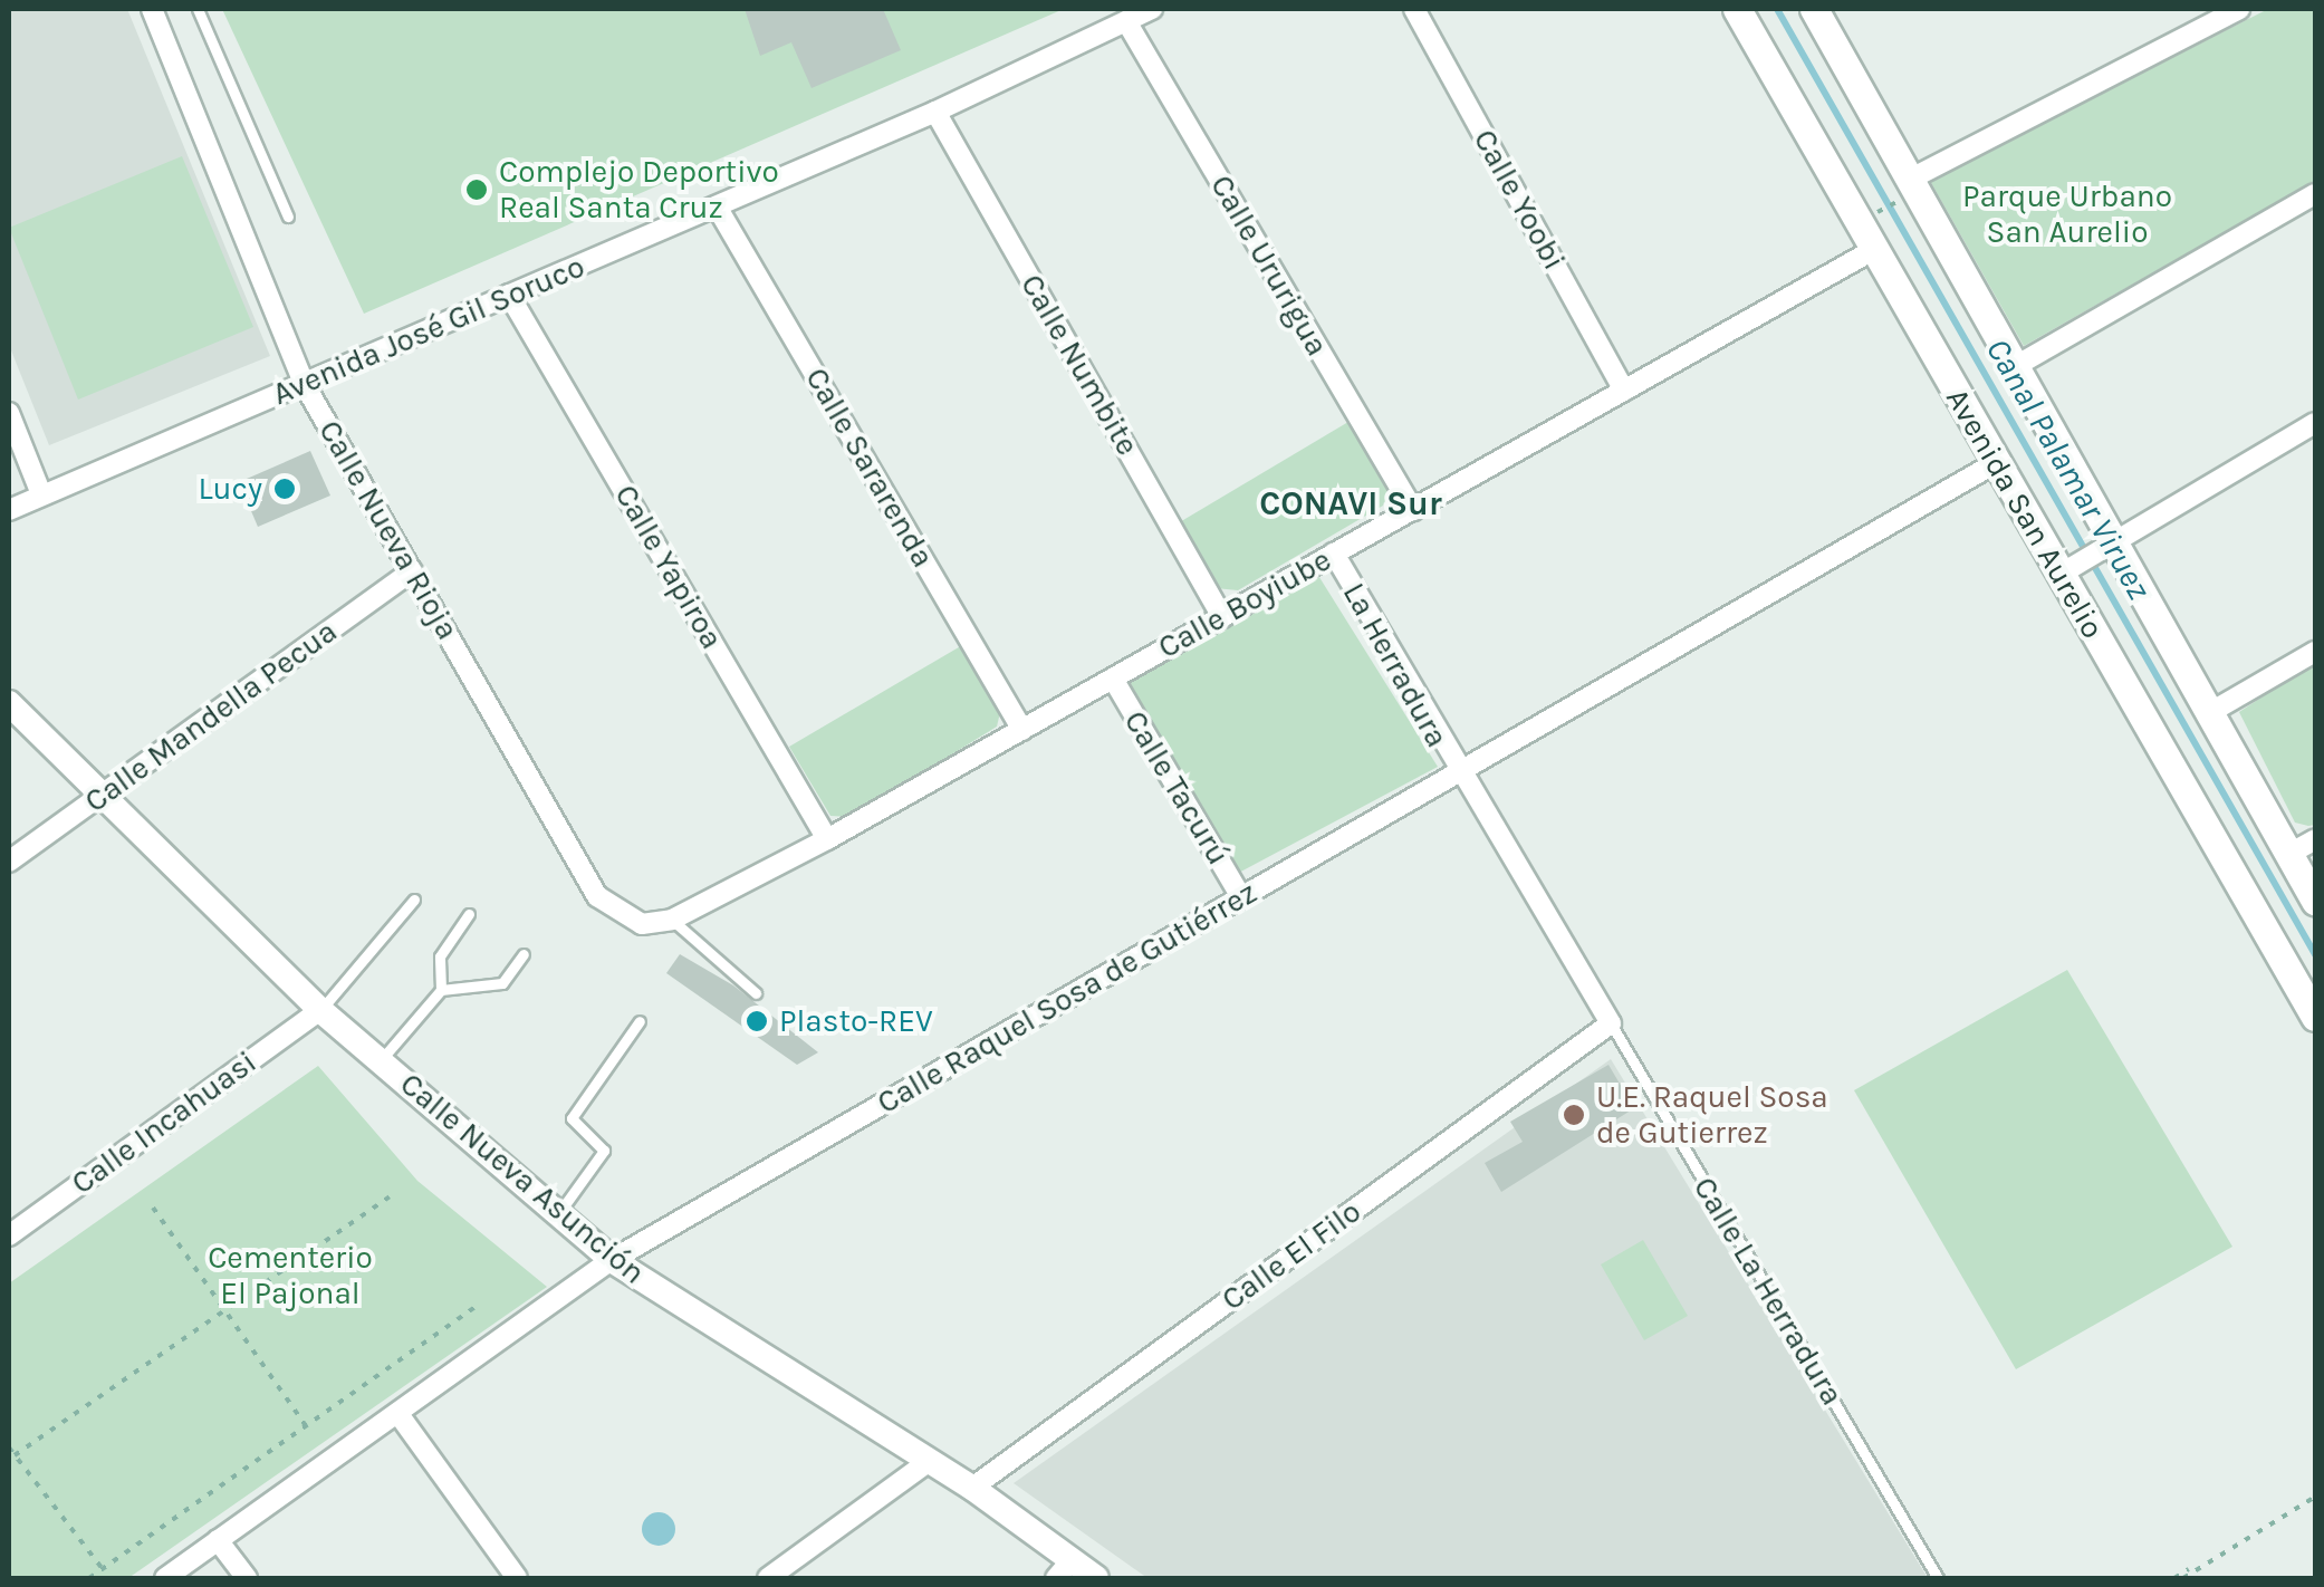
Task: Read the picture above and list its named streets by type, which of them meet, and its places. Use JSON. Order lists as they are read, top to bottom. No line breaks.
{"streets":{"main road":["Avenida San Aurelio"],"street":["Calle Yoobi","Calle Ururigua","Avenida José Gil Soruco","Calle Numbite","Calle Sararenda","Calle Nueva Rioja","Calle Yapiroa","Calle Boyiube","La Herradura","Calle Mandella Pecua","Calle Tacurú","Calle Raquel Sosa de Gutiérrez","Calle Incahuasi","Calle Nueva Asunción","Calle El Filo","Calle La Herradura"]},"crossings":[["Calle Yoobi","Calle Boyiube"],["Calle Ururigua","Avenida José Gil Soruco"],["Calle Ururigua","Calle Boyiube"],["Avenida José Gil Soruco","Calle Numbite"],["Avenida José Gil Soruco","Calle Sararenda"],["Avenida José Gil Soruco","Calle Nueva Rioja"],["Avenida José Gil Soruco","Calle Yapiroa"],["Calle Numbite","Calle Boyiube"],["Calle Sararenda","Calle Boyiube"],["Avenida San Aurelio","Calle Boyiube"],["Avenida San Aurelio","Calle Raquel Sosa de Gutiérrez"],["Calle Nueva Rioja","Calle Boyiube"],["Calle Nueva Rioja","Calle Mandella Pecua"],["Calle Yapiroa","Calle Boyiube"],["Calle Boyiube","La Herradura"],["Calle Boyiube","Calle Tacurú"],["La Herradura","Calle Raquel Sosa de Gutiérrez"],["La Herradura","Calle La Herradura"],["Calle Mandella Pecua","Calle Nueva Asunción"],["Calle Tacurú","Calle Raquel Sosa de Gutiérrez"],["Calle Raquel Sosa de Gutiérrez","Calle Nueva Asunción"],["Calle Raquel Sosa de Gutiérrez","Calle La Herradura"],["Calle Incahuasi","Calle Nueva Asunción"],["Calle Nueva Asunción","Calle El Filo"],["Calle El Filo","Calle La Herradura"]],"districts":["CONAVI Sur"],"water":["Canal Palamar Viruez"],"parks":["Parque Urbano San Aurelio","Cementerio El Pajonal"],"places":["Complejo Deportivo Real Santa Cruz","Lucy","Plasto-REV","U.E. Raquel Sosa de Gutierrez"]}
